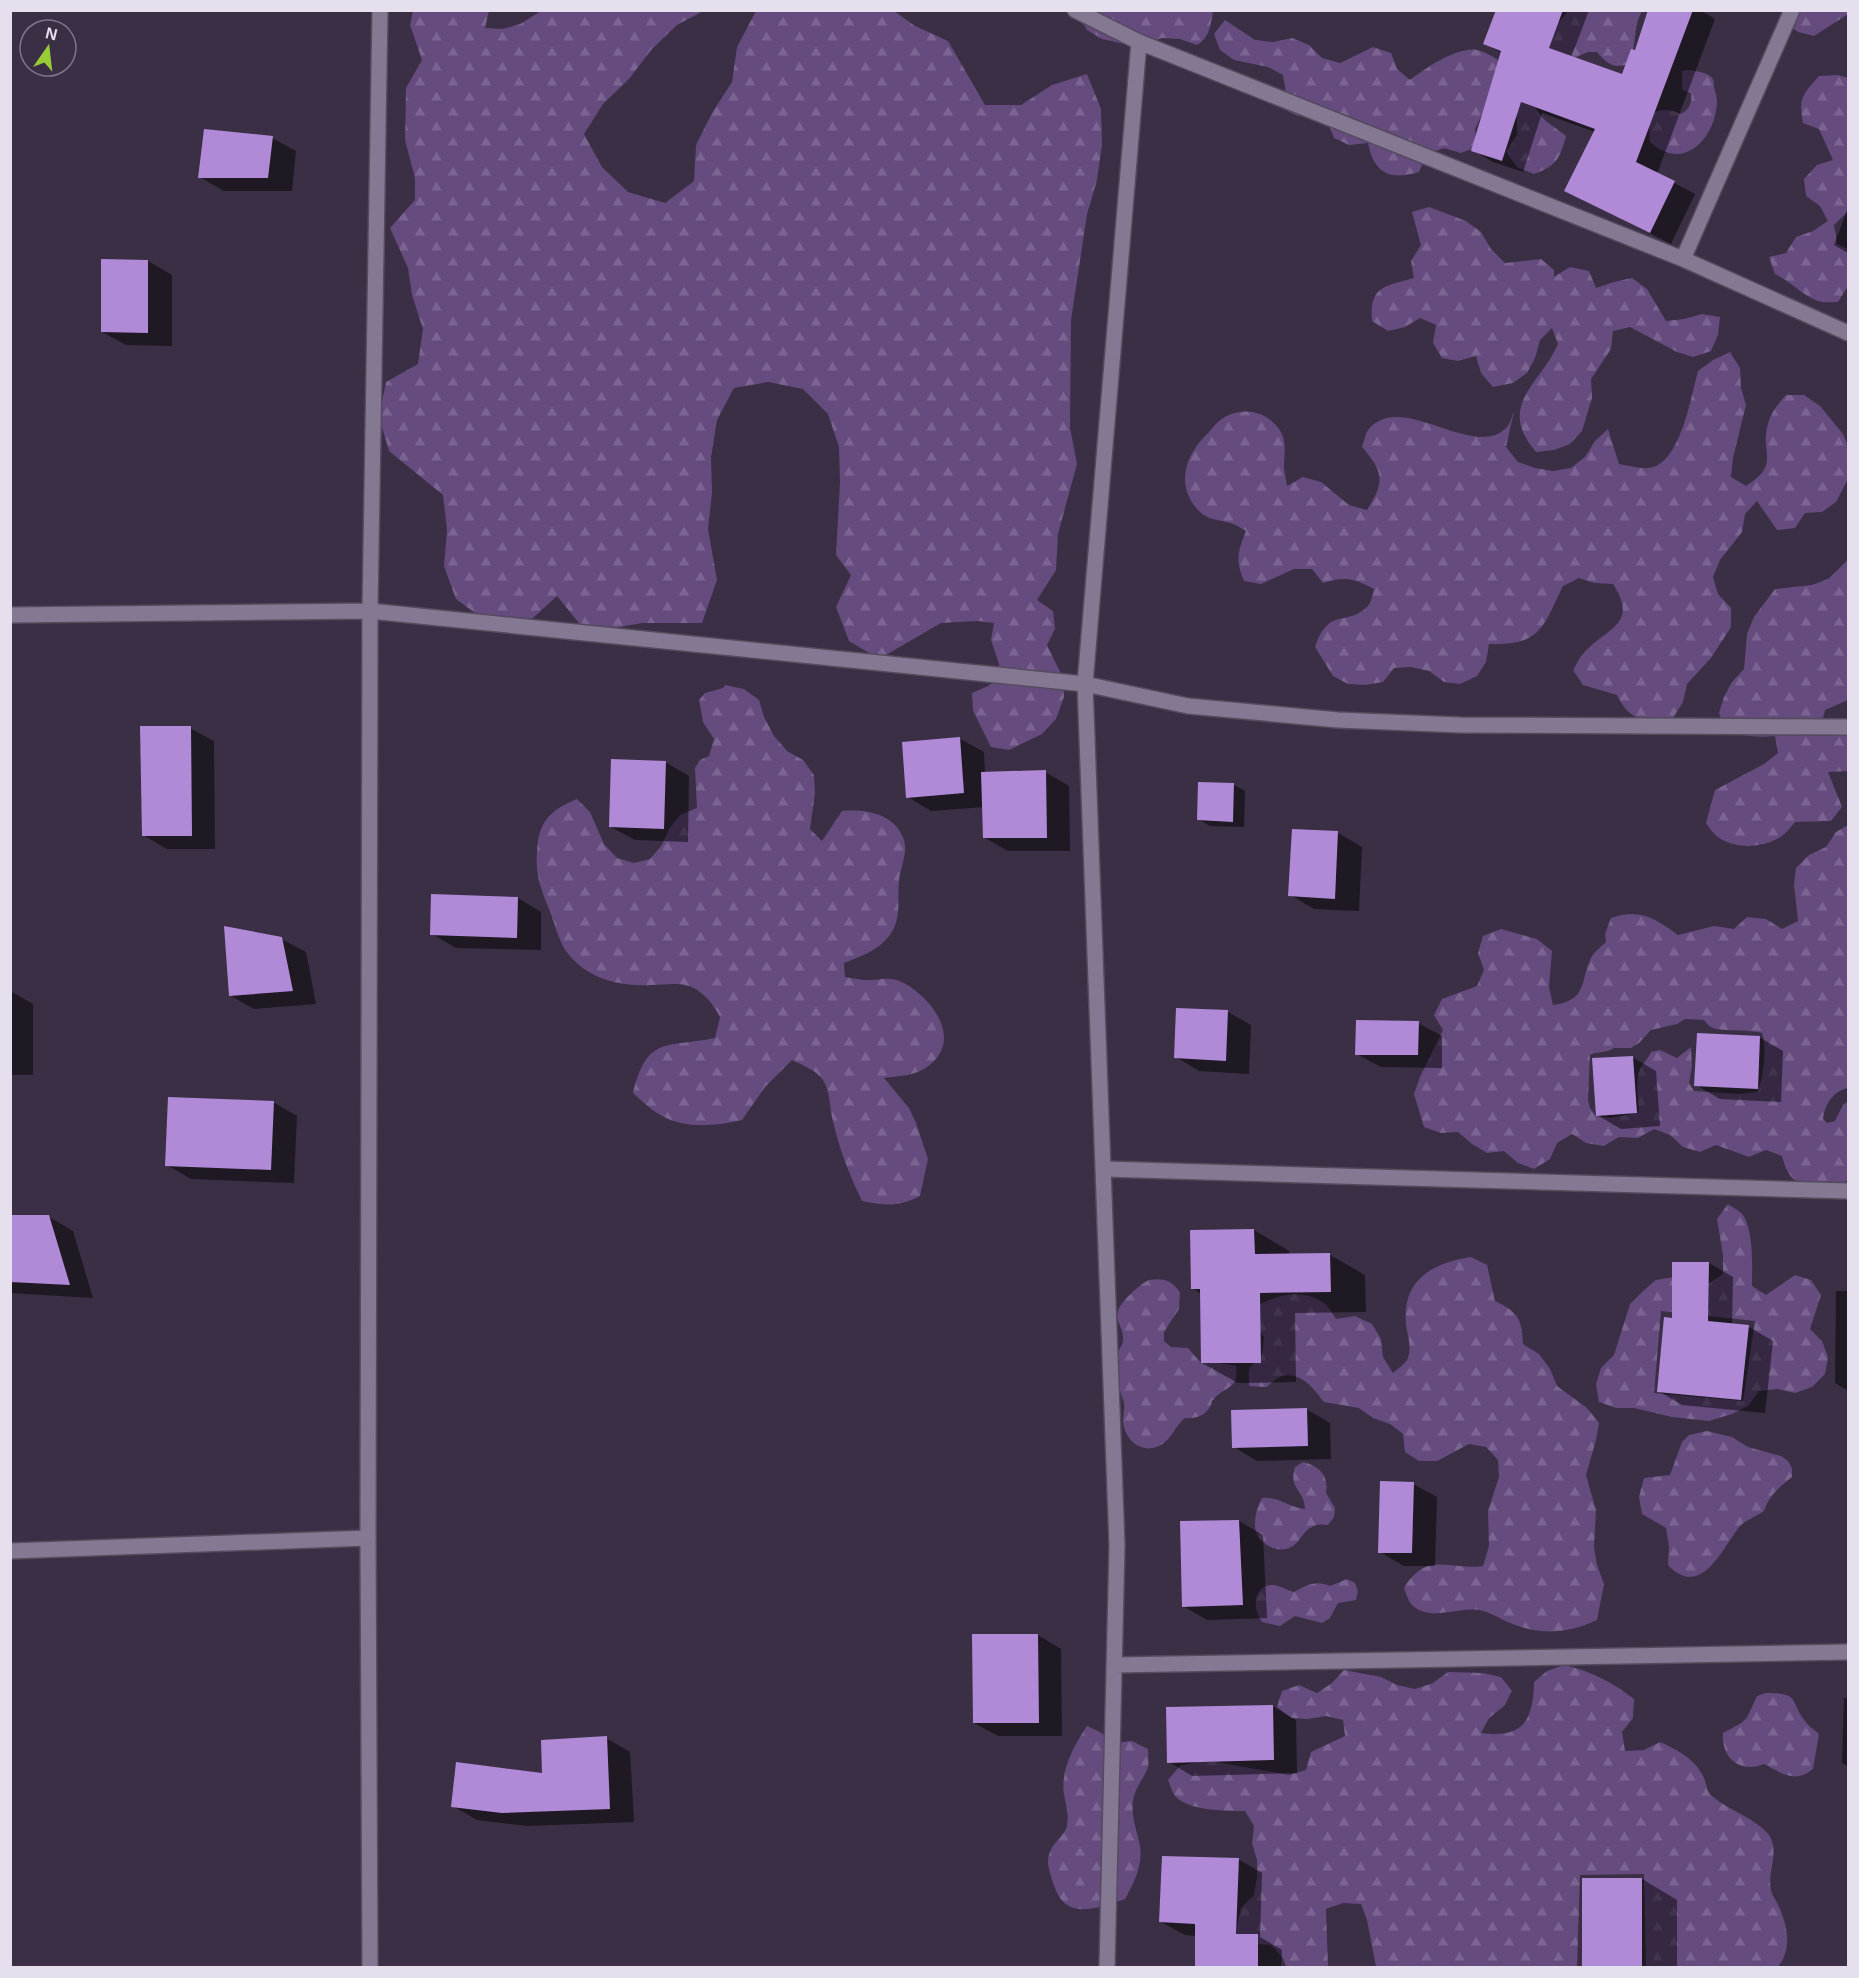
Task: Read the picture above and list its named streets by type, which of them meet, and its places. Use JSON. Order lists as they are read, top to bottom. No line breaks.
{"north":"top"}
